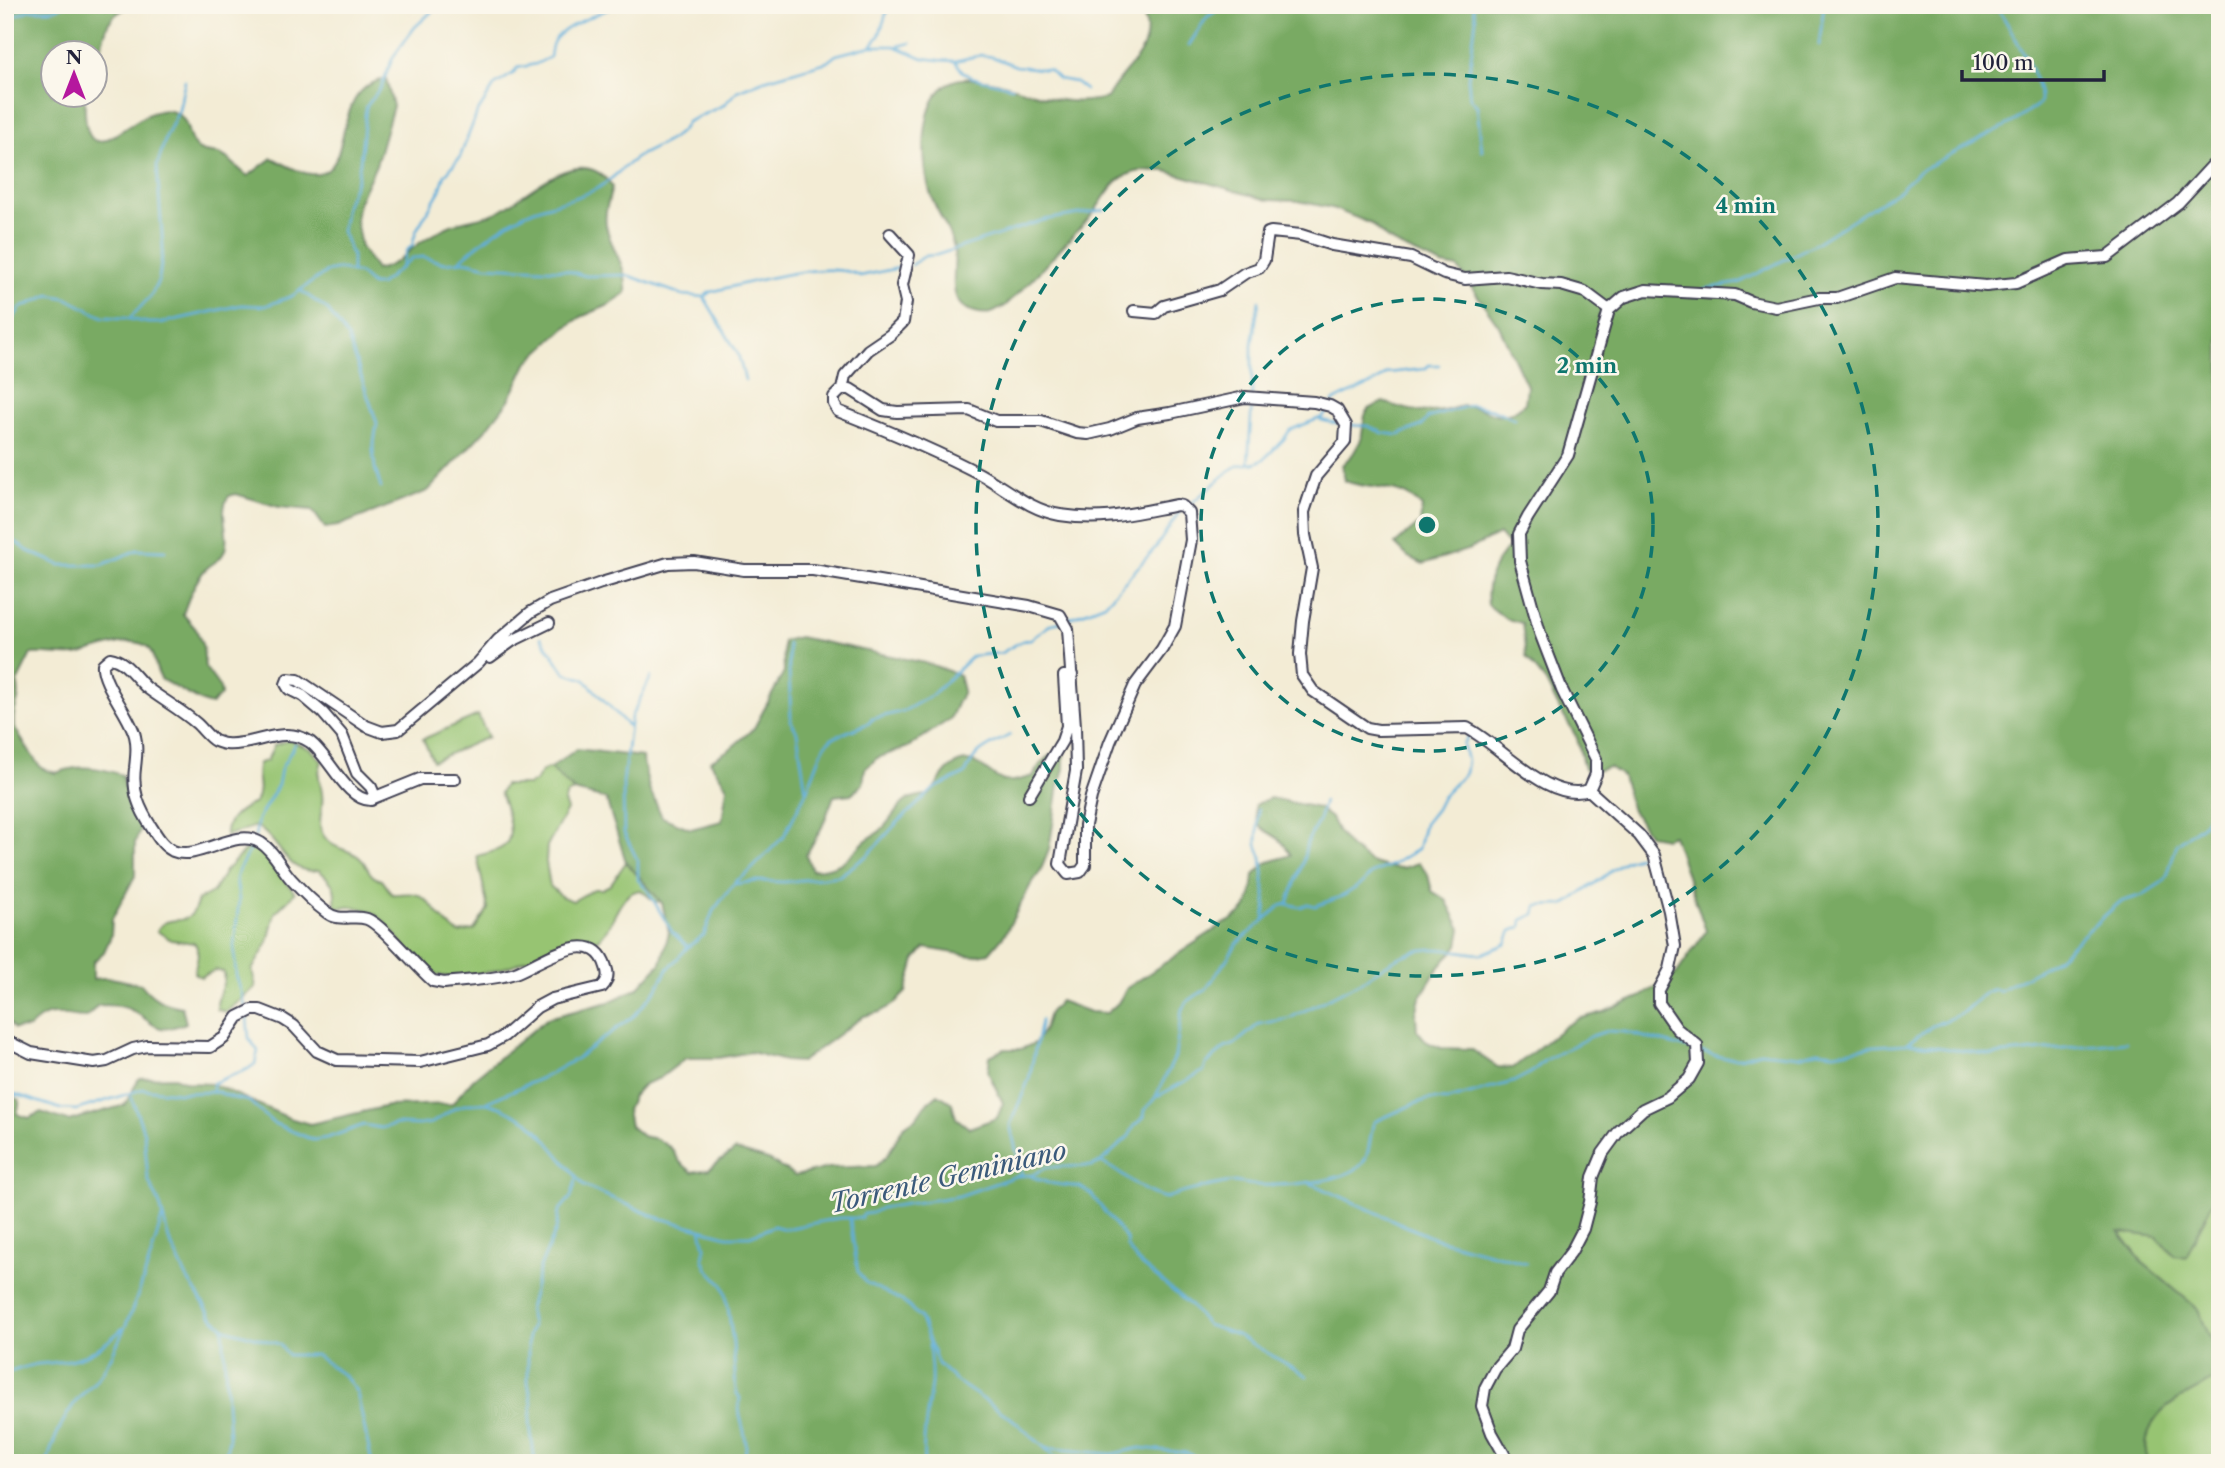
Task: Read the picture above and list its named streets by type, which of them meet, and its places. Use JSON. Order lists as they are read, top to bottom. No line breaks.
{"water":["Torrente Geminiano"],"scale_bar":"100 m","north":"top","rings":["4 min","2 min"]}
